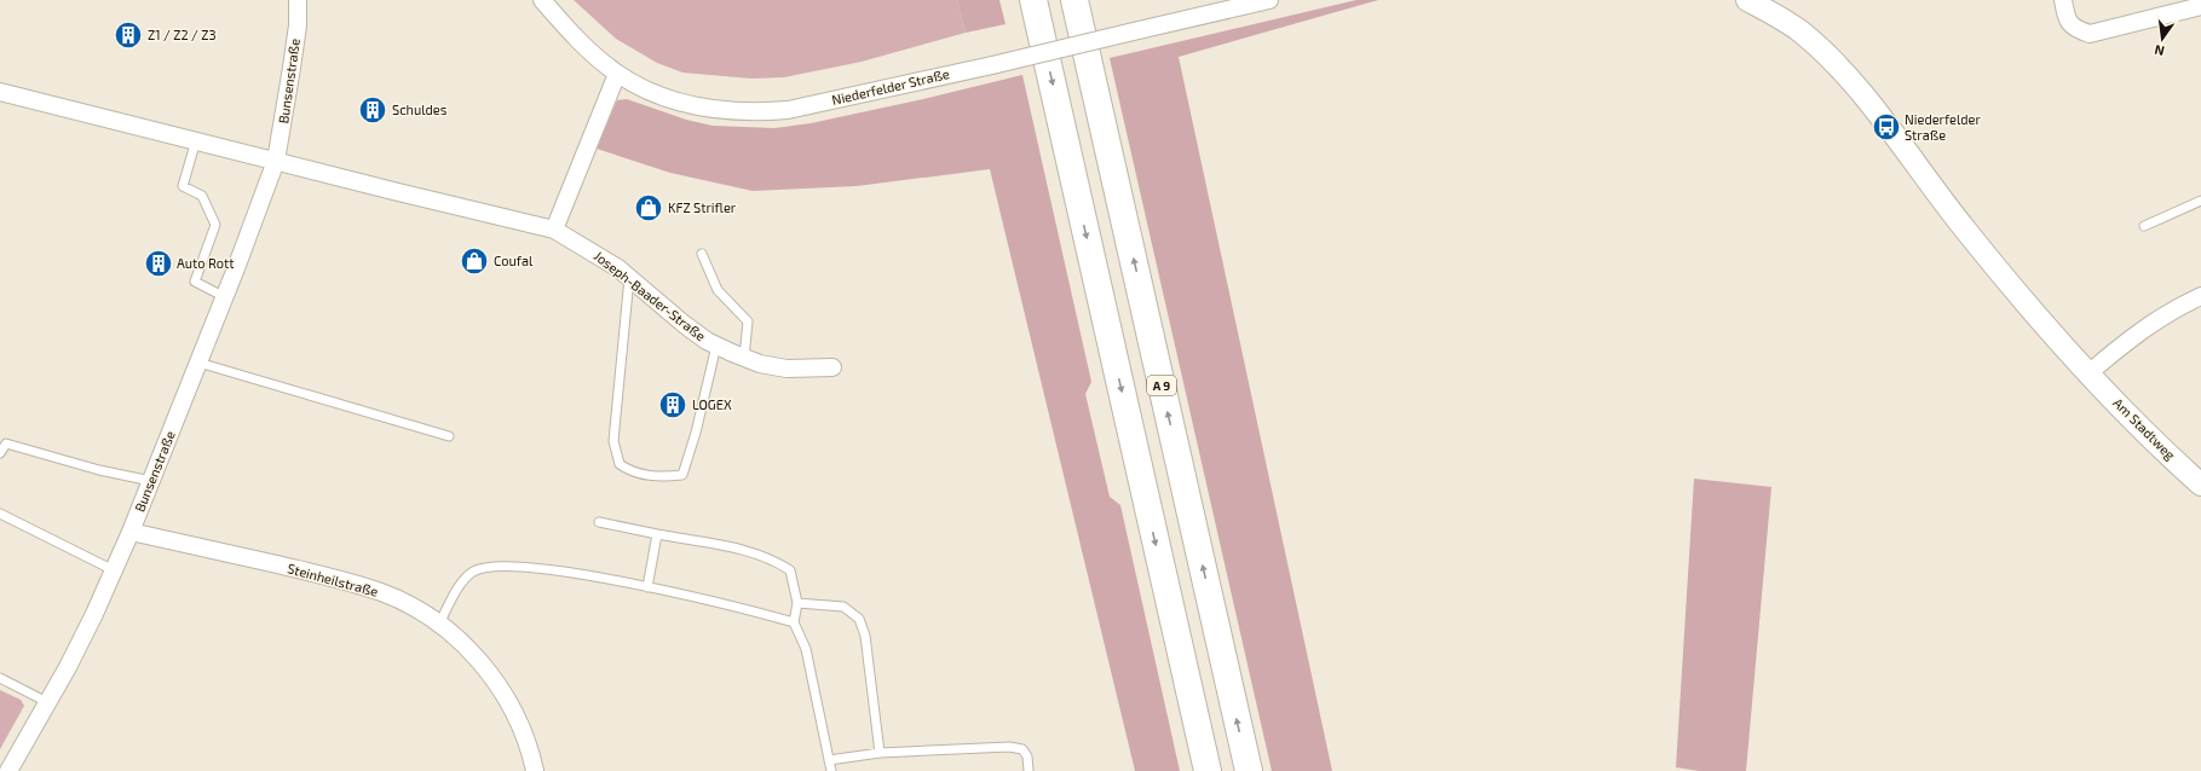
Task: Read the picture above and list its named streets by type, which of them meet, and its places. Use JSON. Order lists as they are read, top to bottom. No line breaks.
{"streets":{"highway":["A 9"],"street":["Bunsenstraße","Niederfelder Straße","Joseph-Baader-Straße","Am Stadtweg","Steinheilstraße"]},"crossings":[["Bunsenstraße","Joseph-Baader-Straße"],["Bunsenstraße","Steinheilstraße"]],"places":{"building":["Z1 / Z2 / Z3","Schuldes","Auto Rott","LOGEX"],"bus stop":["Niederfelder Straße"],"shop":["KFZ Strifler","Coufal"]},"north":"bottom"}
